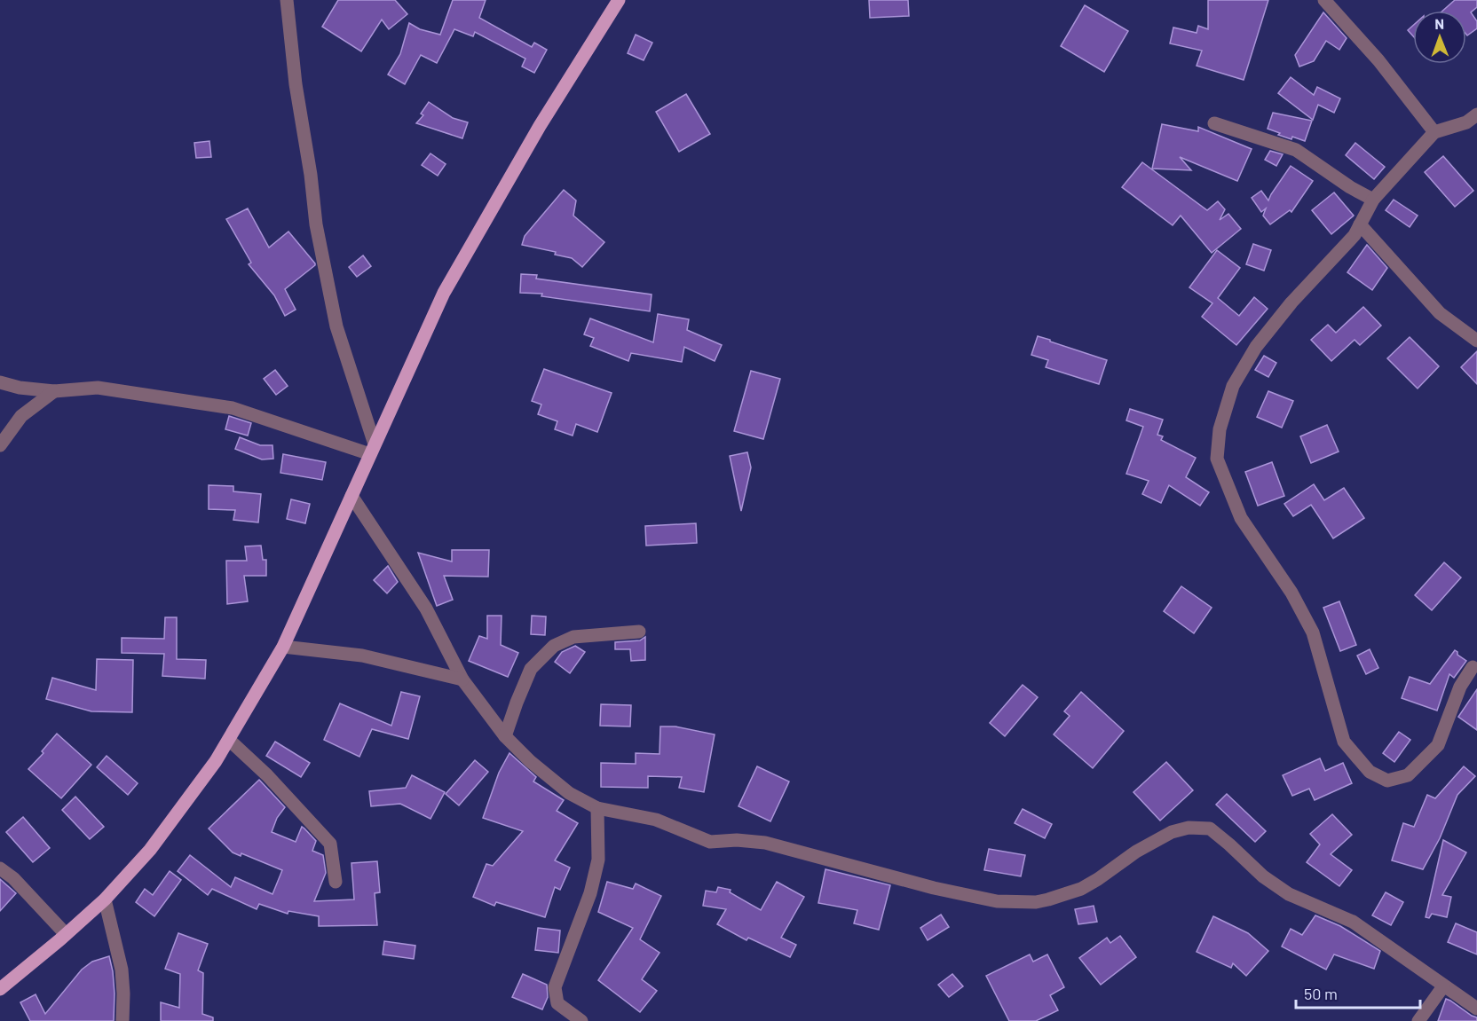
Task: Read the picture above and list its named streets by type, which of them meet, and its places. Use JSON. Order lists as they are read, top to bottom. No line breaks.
{"scale_bar":"50 m","north":"top"}
